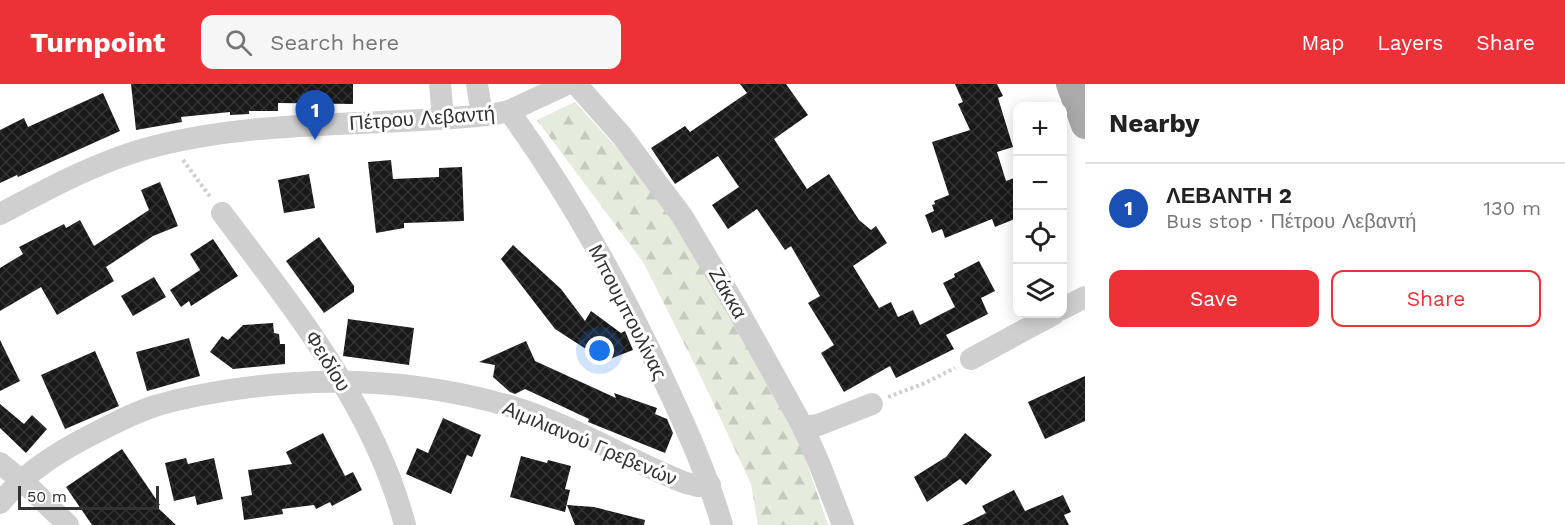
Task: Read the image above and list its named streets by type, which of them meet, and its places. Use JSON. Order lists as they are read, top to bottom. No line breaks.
{"streets":{"street":["Πέτρου Λεβαντή","Ζάκκα","Μπουμπουλίνας","Φειδίου","Αιμιλιανού Γρεβενών"]},"crossings":[["Πέτρου Λεβαντή","Μπουμπουλίνας"],["Μπουμπουλίνας","Αιμιλιανού Γρεβενών"],["Φειδίου","Αιμιλιανού Γρεβενών"]],"scale_bar":"50 m","page":{"header":"Turnpoint","search":"Search here","nav":["Map","Layers","Share"],"heading":"Nearby","pins":"1","map_buttons":["+","−"],"list":[{"mark":"1","name":"ΛΕΒΑΝΤΗ 2","note":"Bus stop · Πέτρου Λεβαντή","value":"130 m"}],"buttons":["Save","Share"],"scale":"50 m"}}
